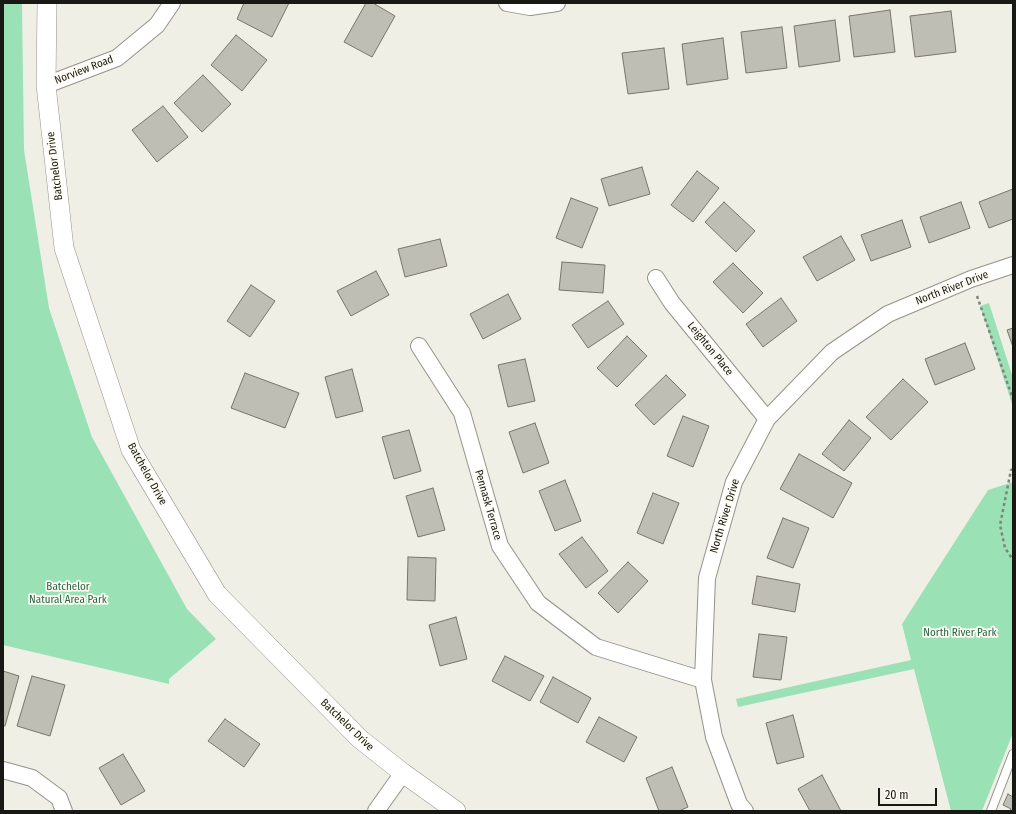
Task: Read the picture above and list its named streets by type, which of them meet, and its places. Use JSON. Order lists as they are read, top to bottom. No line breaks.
{"streets":{"street":["Norview Road","Batchelor Drive","North River Drive","Leighton Place","Pennask Terrace"]},"crossings":[["Norview Road","Batchelor Drive"],["North River Drive","Leighton Place"],["North River Drive","Pennask Terrace"]],"parks":["Batchelor Natural Area Park","North River Park"],"scale_bar":"20 m"}
